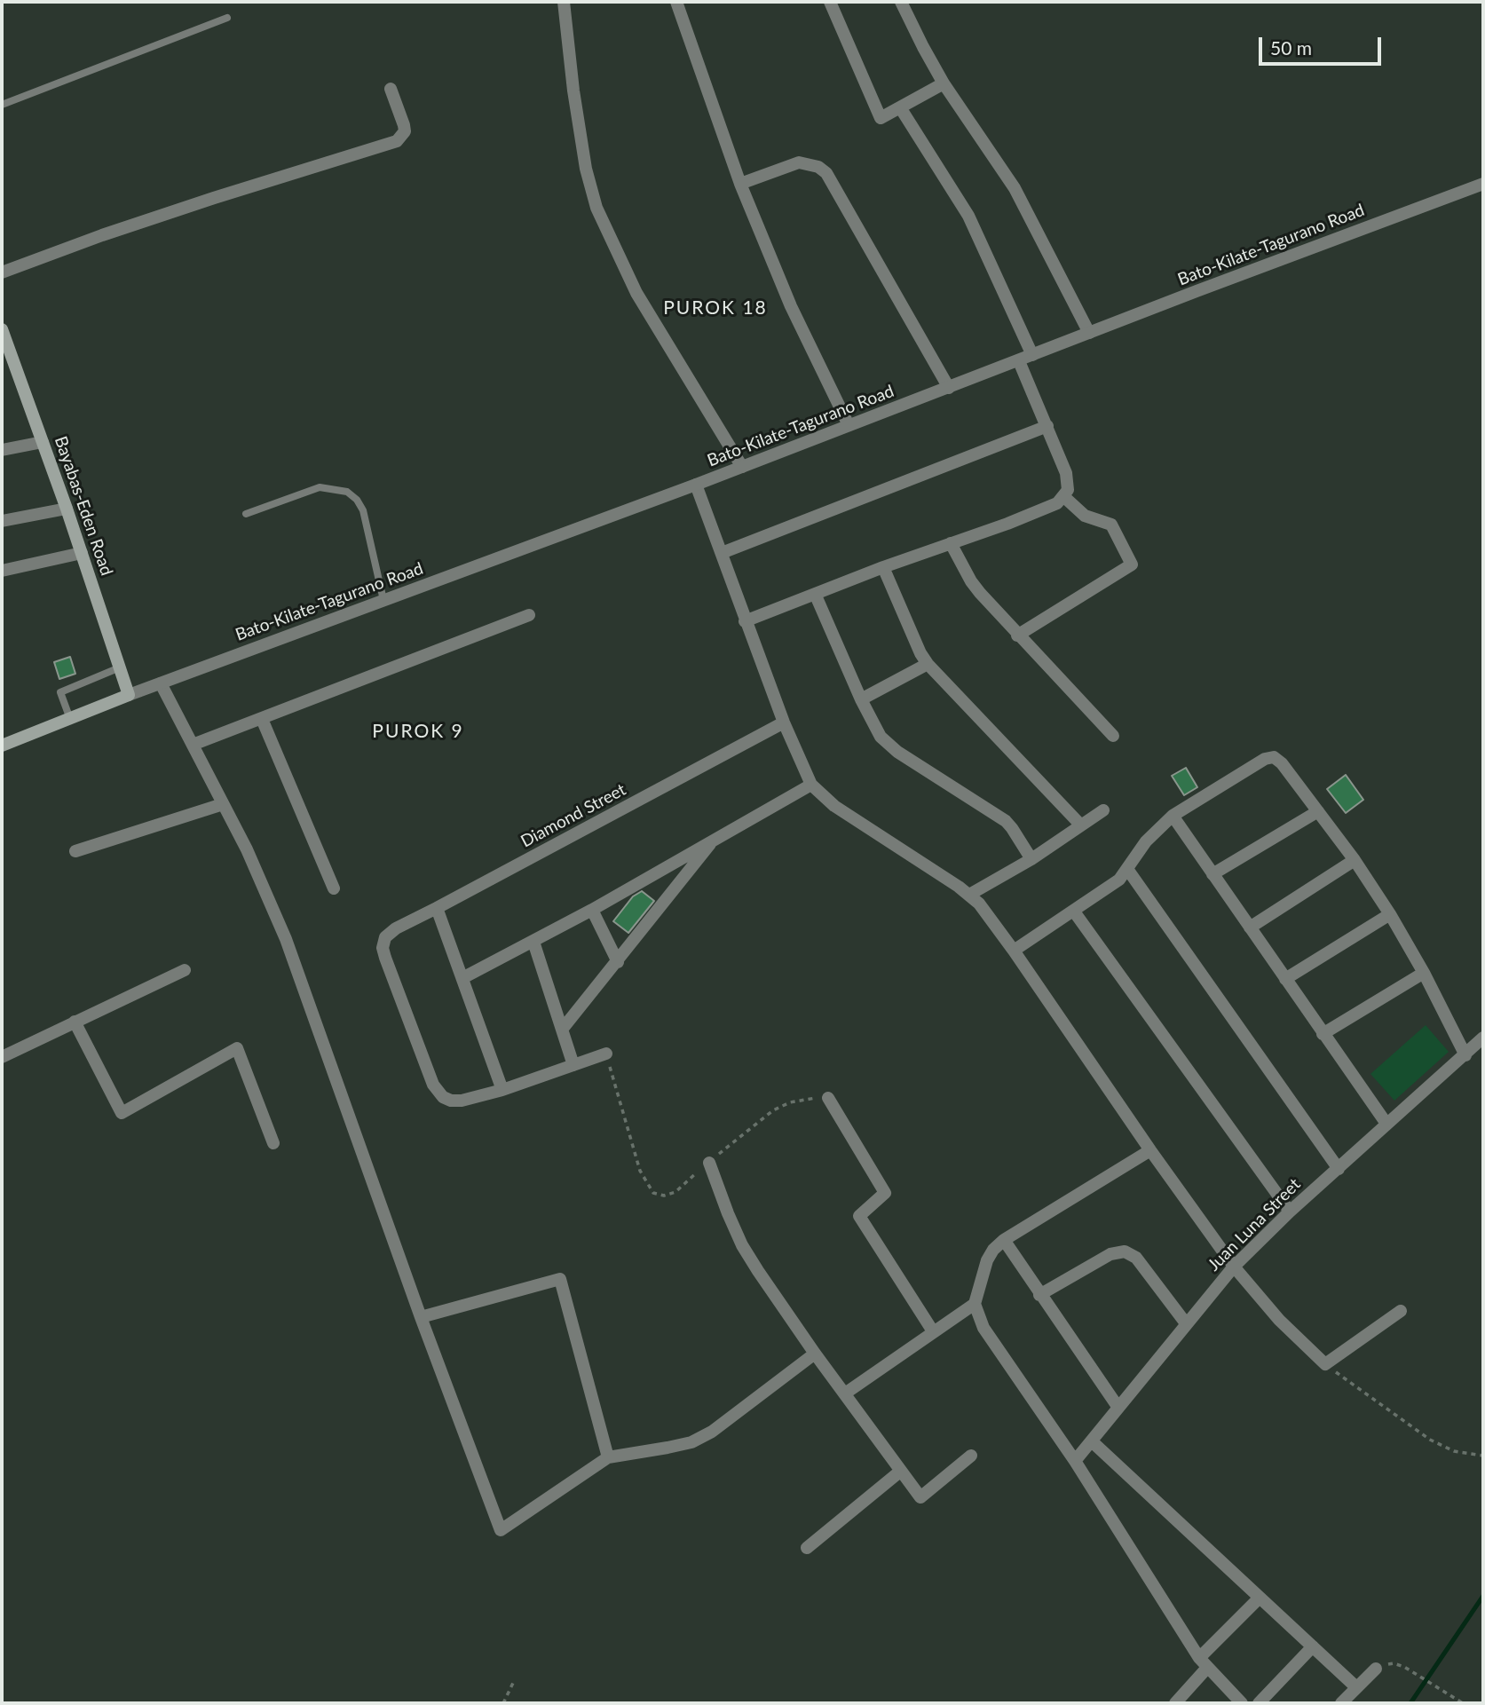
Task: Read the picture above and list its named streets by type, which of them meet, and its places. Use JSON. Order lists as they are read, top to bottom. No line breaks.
{"streets":{"main road":["Bayabas-Eden Road"],"street":["Bato-Kilate-Tagurano Road","Diamond Street","Juan Luna Street"]},"crossings":[["Bato-Kilate-Tagurano Road","Bayabas-Eden Road"]],"districts":["PUROK 18","PUROK 9"],"scale_bar":"50 m"}
